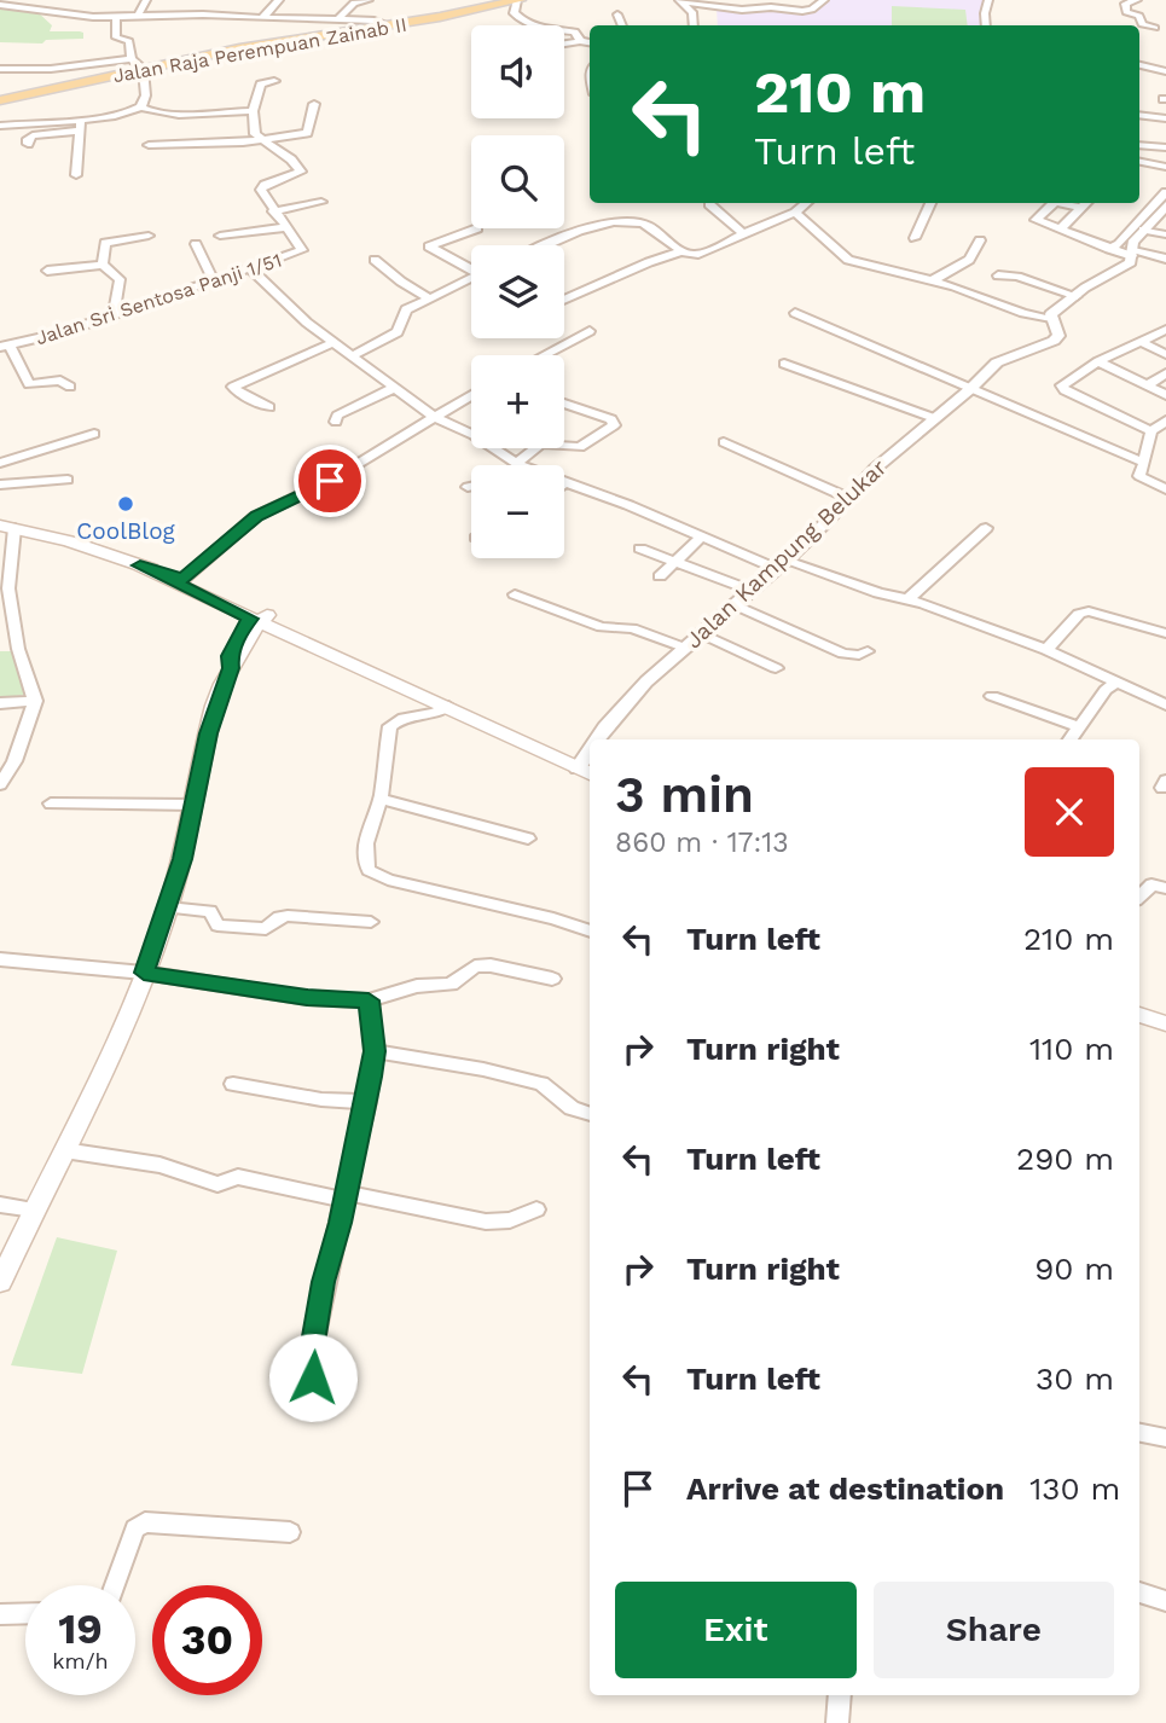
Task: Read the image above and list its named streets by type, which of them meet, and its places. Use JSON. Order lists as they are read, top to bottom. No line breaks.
{"streets":{"main road":["Jalan Raja Perempuan Zainab II"],"street":["Jalan Sri Sentosa Panji 1/51","Jalan Kampung Belukar"]},"places":["CoolBlog"],"page":{"map_buttons":["+","−"],"turn":["210 m","Turn left"],"heading":["3 min","860 m · 17:13"],"list":[{"name":"Turn left","value":"210 m"},{"name":"Turn right","value":"110 m"},{"name":"Turn left","value":"290 m"},{"name":"Turn right","value":"90 m"},{"name":"Turn left","value":"30 m"},{"name":"Arrive at destination","value":"130 m"}],"buttons":["Exit","Share"],"speed":"19 km/h","limit":"30"}}
